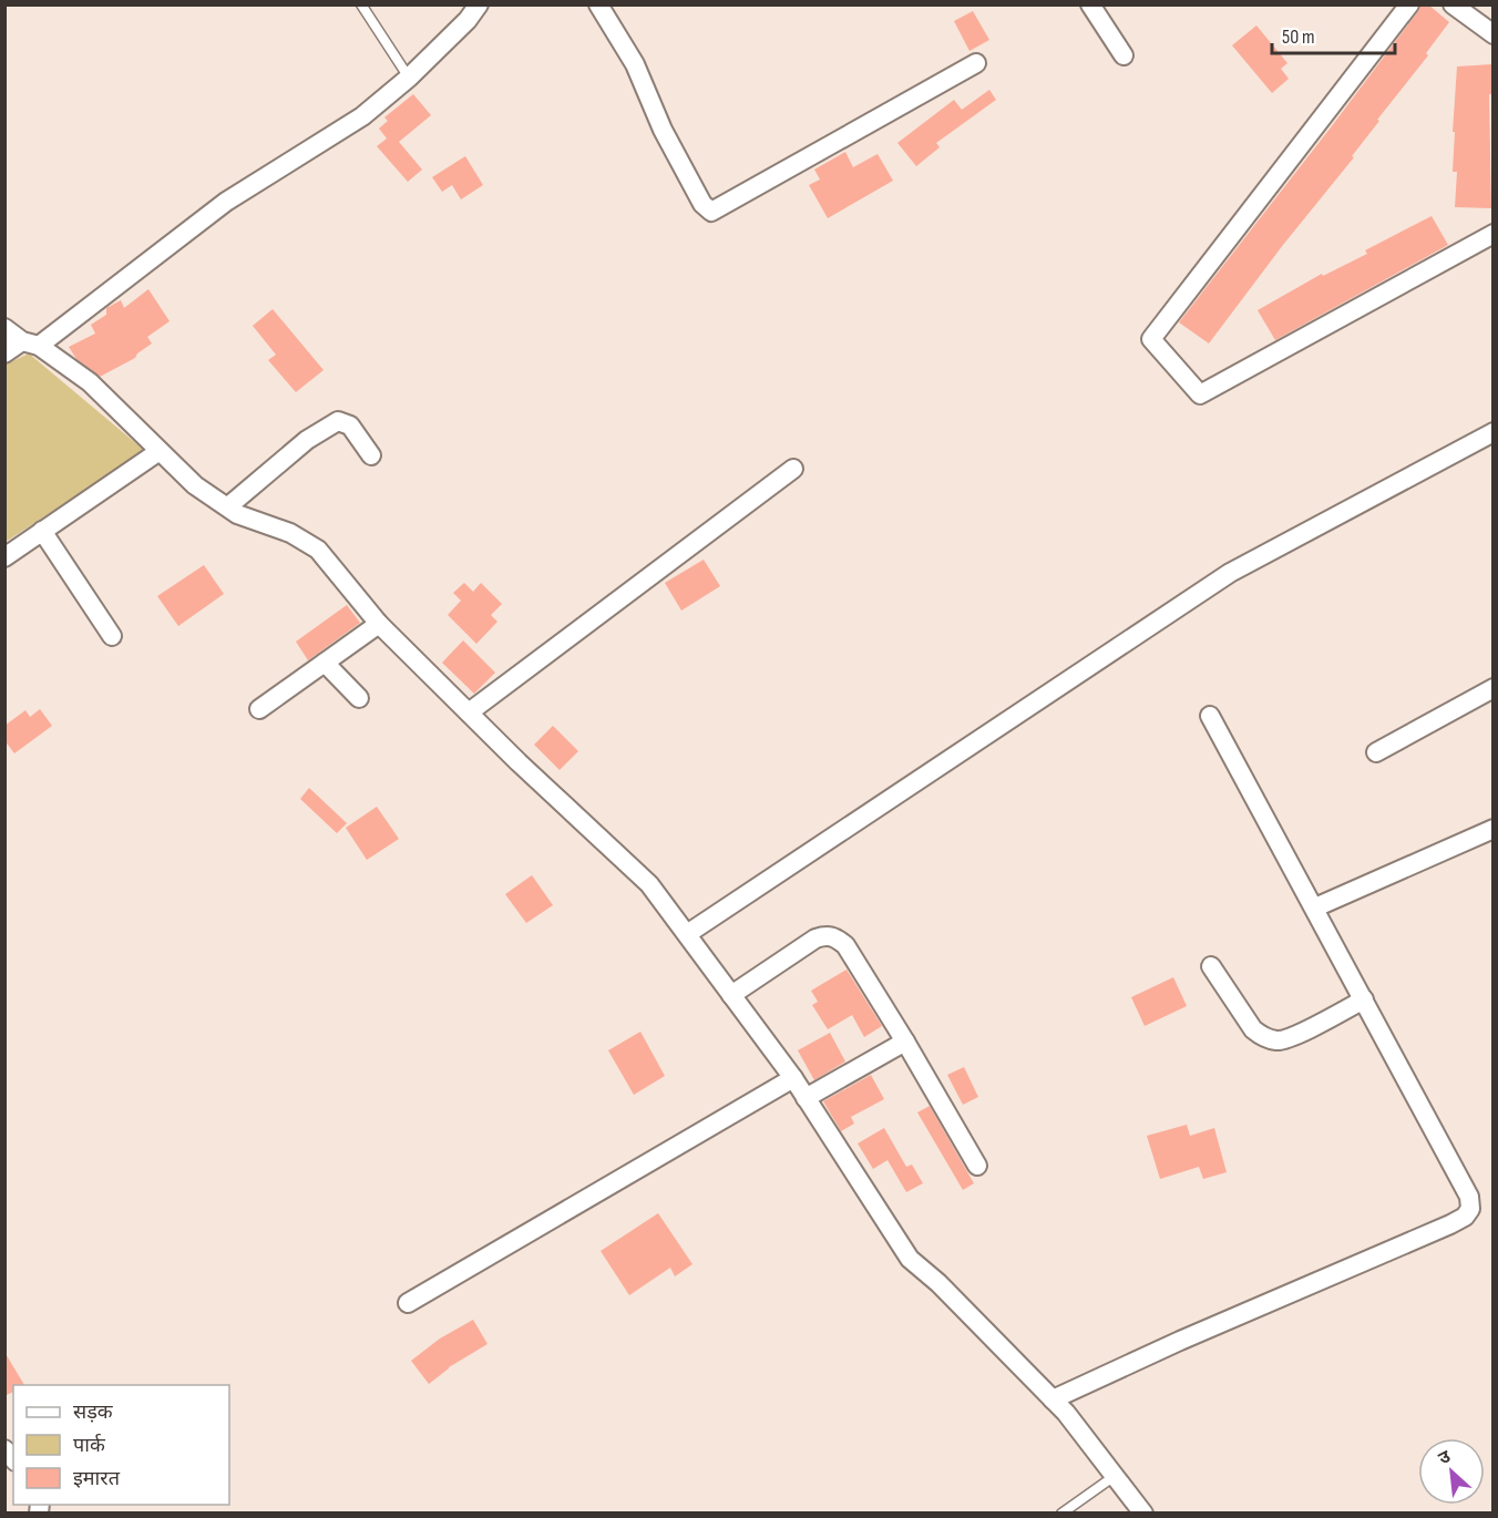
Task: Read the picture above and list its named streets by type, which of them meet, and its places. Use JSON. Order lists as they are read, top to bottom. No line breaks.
{"legend":["सड़क","पार्क","इमारत"],"scale_bar":"50 m","north":"top left"}
